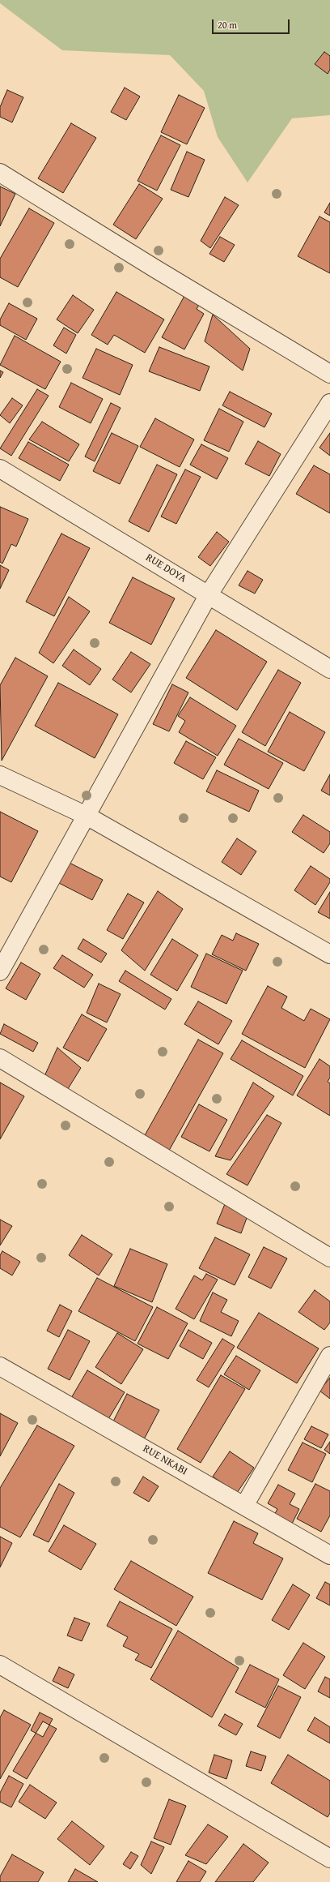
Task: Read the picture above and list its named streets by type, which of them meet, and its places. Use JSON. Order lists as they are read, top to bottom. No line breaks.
{"streets":{"street":["RUE DOYA","RUE NKABI"]},"scale_bar":"20 m"}
